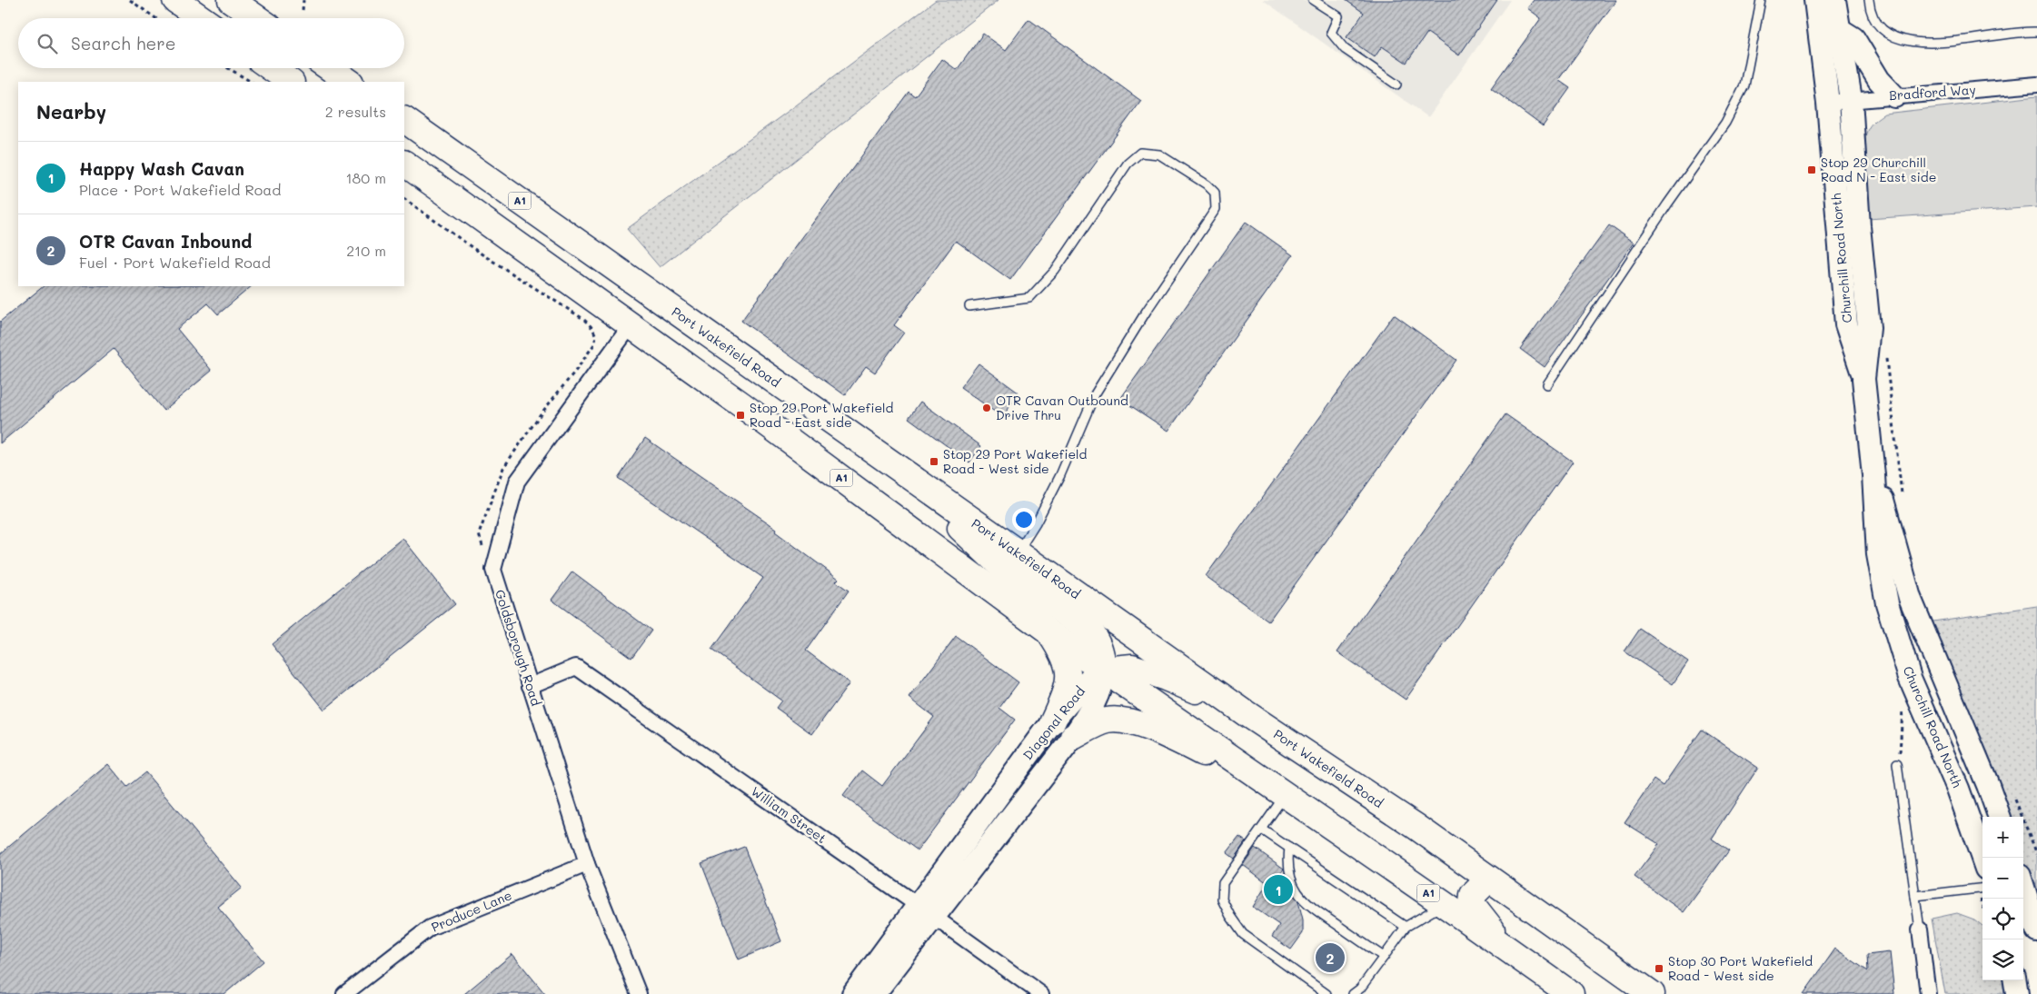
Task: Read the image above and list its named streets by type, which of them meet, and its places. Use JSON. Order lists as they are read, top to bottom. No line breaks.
{"streets":{"highway":["A1","Port Wakefield Road"],"street":["Bradford Way","Churchill Road North","Goldsborough Road","Diagonal Road","William Street","Produce Lane"]},"crossings":[["Bradford Way","Churchill Road North"],["A1","Diagonal Road"],["Goldsborough Road","William Street"],["Goldsborough Road","Produce Lane"],["Diagonal Road","William Street"]],"places":{"transit":["Stop 29 Churchill Road N - East side","Stop 29 Port Wakefield Road - East side","Stop 29 Port Wakefield Road - West side","Stop 30 Port Wakefield Road - West side"],"other":["OTR Cavan Outbound Drive Thru"]},"page":{"search":"Search here","heading":["Nearby","2 results"],"list":[{"mark":"1","name":"Happy Wash Cavan","note":"Place · Port Wakefield Road","value":"180 m"},{"mark":"2","name":"OTR Cavan Inbound","note":"Fuel · Port Wakefield Road","value":"210 m"}],"map_buttons":["+","−"],"pins":["1","2"]}}
